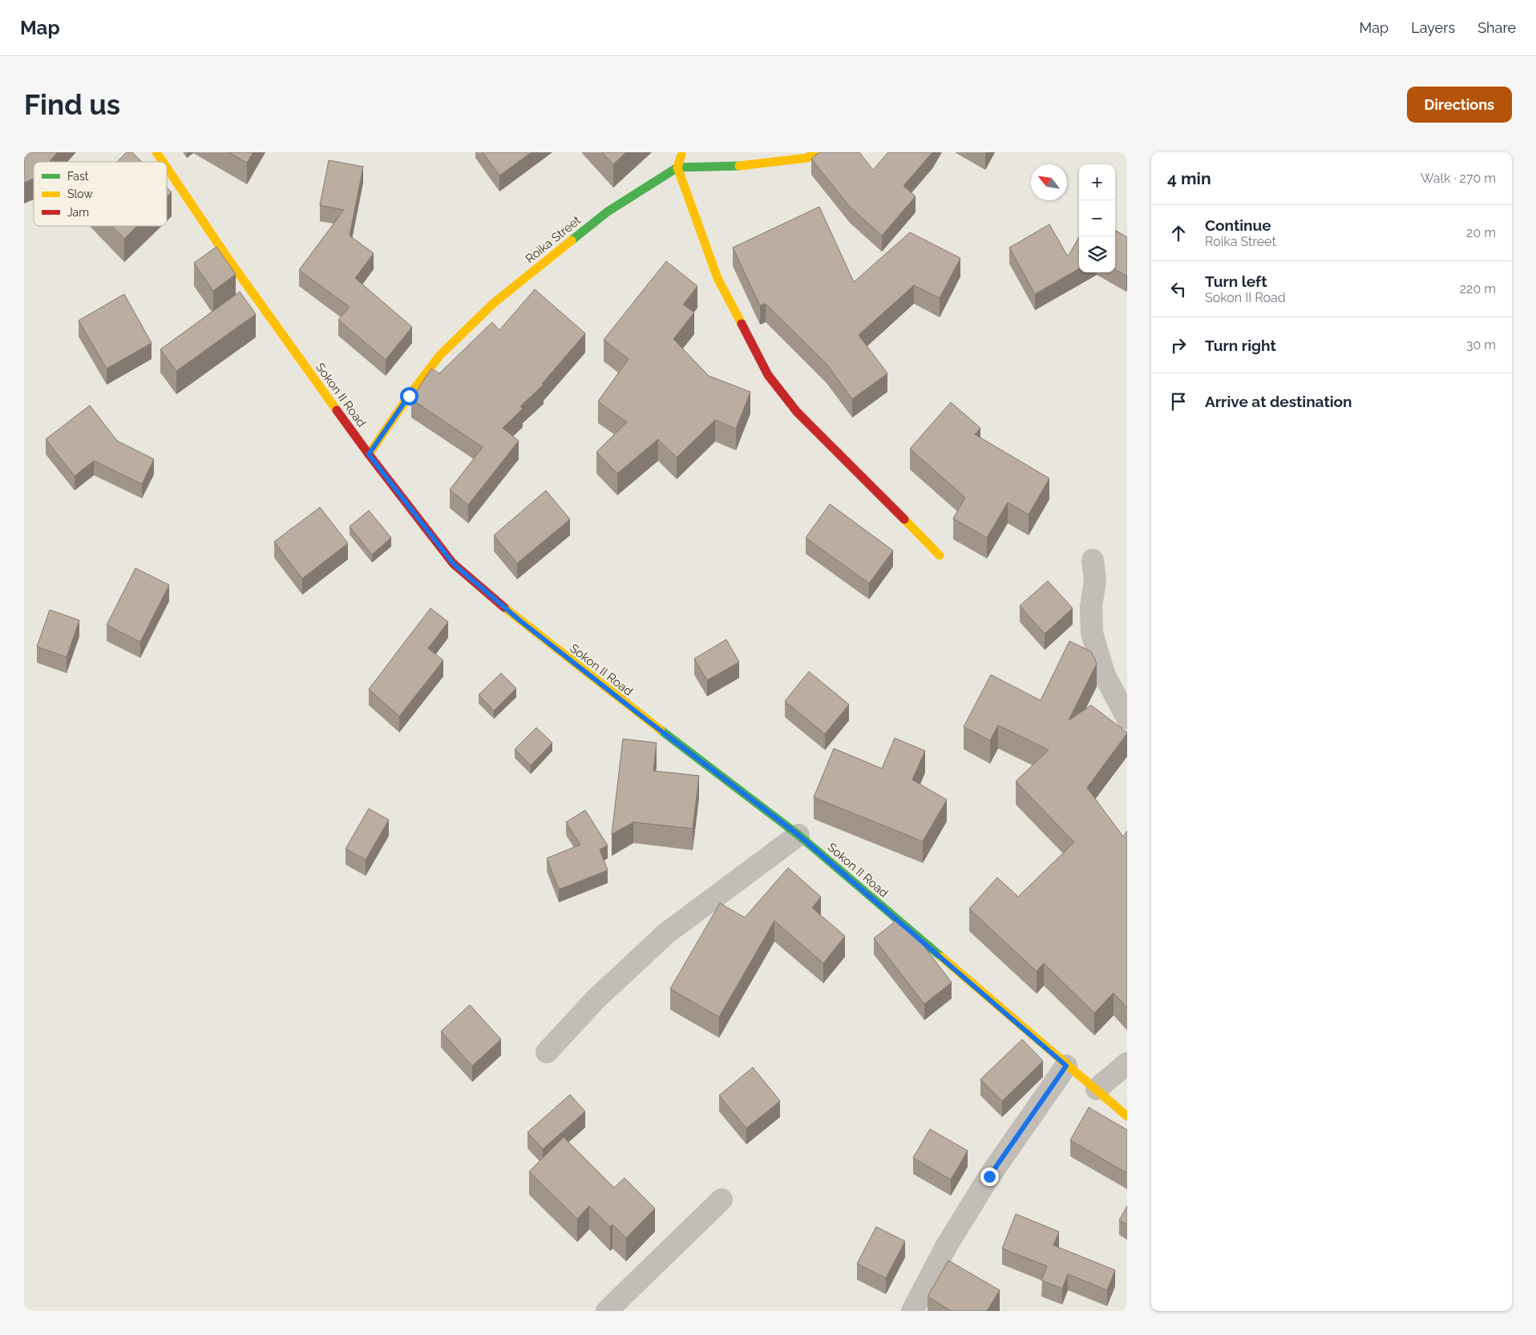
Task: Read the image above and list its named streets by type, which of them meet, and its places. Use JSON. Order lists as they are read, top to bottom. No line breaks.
{"streets":{"street":["Roika Street","Sokon II Road"]},"crossings":[["Roika Street","Sokon II Road"]],"legend":["Fast","Slow","Jam"],"north":"top left","page":{"header":"Map","nav":["Map","Layers","Share"],"buttons":"Directions","title":"Find us","heading":["4 min","Walk · 270 m"],"map_buttons":["+","−"],"list":[["Continue","Roika Street","20 m"],["Turn left","Sokon II Road","220 m"],["Turn right","30 m"],"Arrive at destination"]}}
